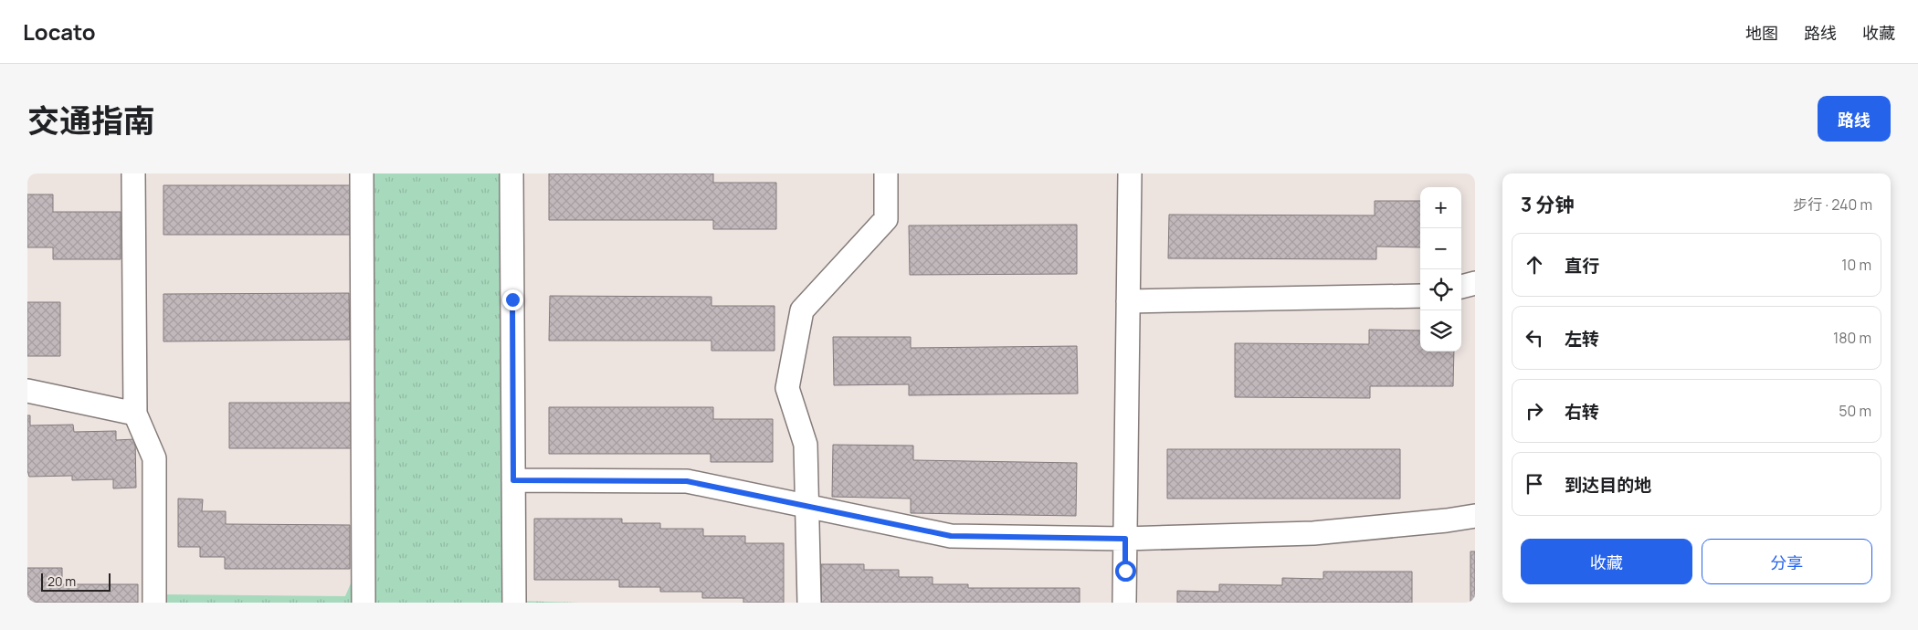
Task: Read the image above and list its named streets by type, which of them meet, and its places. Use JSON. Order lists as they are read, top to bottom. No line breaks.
{"scale_bar":"20 m","page":{"header":"Locato","nav":["地图","路线","收藏"],"title":"交通指南","buttons":["路线",["收藏","分享"]],"heading":["3 分钟","步行 · 240 m"],"map_buttons":["+","−"],"list":[["直行","10 m"],["左转","180 m"],["右转","50 m"],"到达目的地"],"scale":"20 m"}}
